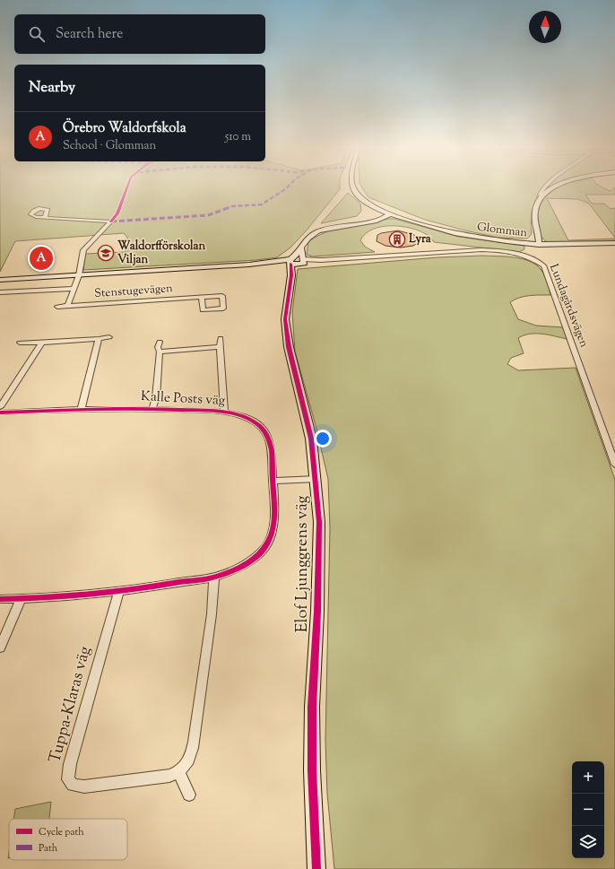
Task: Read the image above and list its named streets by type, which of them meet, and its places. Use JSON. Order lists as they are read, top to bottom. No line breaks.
{"streets":{"street":["Glomman","Stenstugevägen","Lundagårdsvägen","Kalle Posts väg","Elof Ljunggrens väg","Tuppa-Klaras väg"]},"crossings":[["Lundagårdsvägen","Elof Ljunggrens väg"],["Kalle Posts väg","Tuppa-Klaras väg"]],"places":{"building":["Lyra"],"school or university":["Waldorfförskolan Viljan"]},"legend":["Cycle path","Path"],"north":"top","page":{"search":"Search here","heading":"Nearby","list":[{"mark":"A","name":"Örebro Waldorfskola","note":"School · Glomman","value":"510 m"}],"pins":"A","map_buttons":["+","−"]}}
